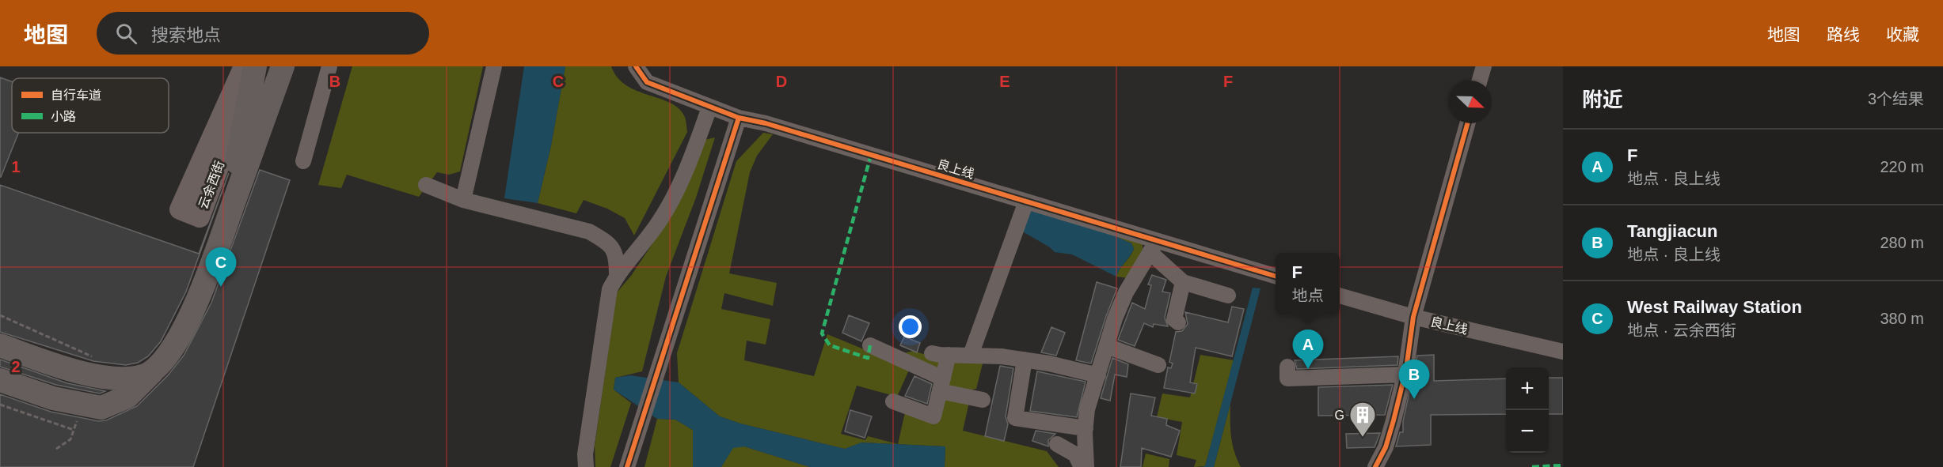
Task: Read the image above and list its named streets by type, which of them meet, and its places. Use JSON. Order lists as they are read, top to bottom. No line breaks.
{"streets":{"main road":["云余西街"],"street":["良上线"]},"places":{"building":["G"]},"legend":["自行车道","小路"],"north":"bottom right","page":{"header":"地图","search":"搜索地点","nav":["地图","路线","收藏"],"heading":["附近","3个结果"],"list":[{"mark":"A","name":"F","note":"地点 · 良上线","value":"220 m"},{"mark":"B","name":"Tangjiacun","note":"地点 · 良上线","value":"280 m"},{"mark":"C","name":"West Railway Station","note":"地点 · 云余西街","value":"380 m"}],"pins":["C","A","B"],"popup":["F","地点"],"map_buttons":["+","−"]},"grid":{"columns":["B","C","D","E","F"],"rows":["1","2"]}}
